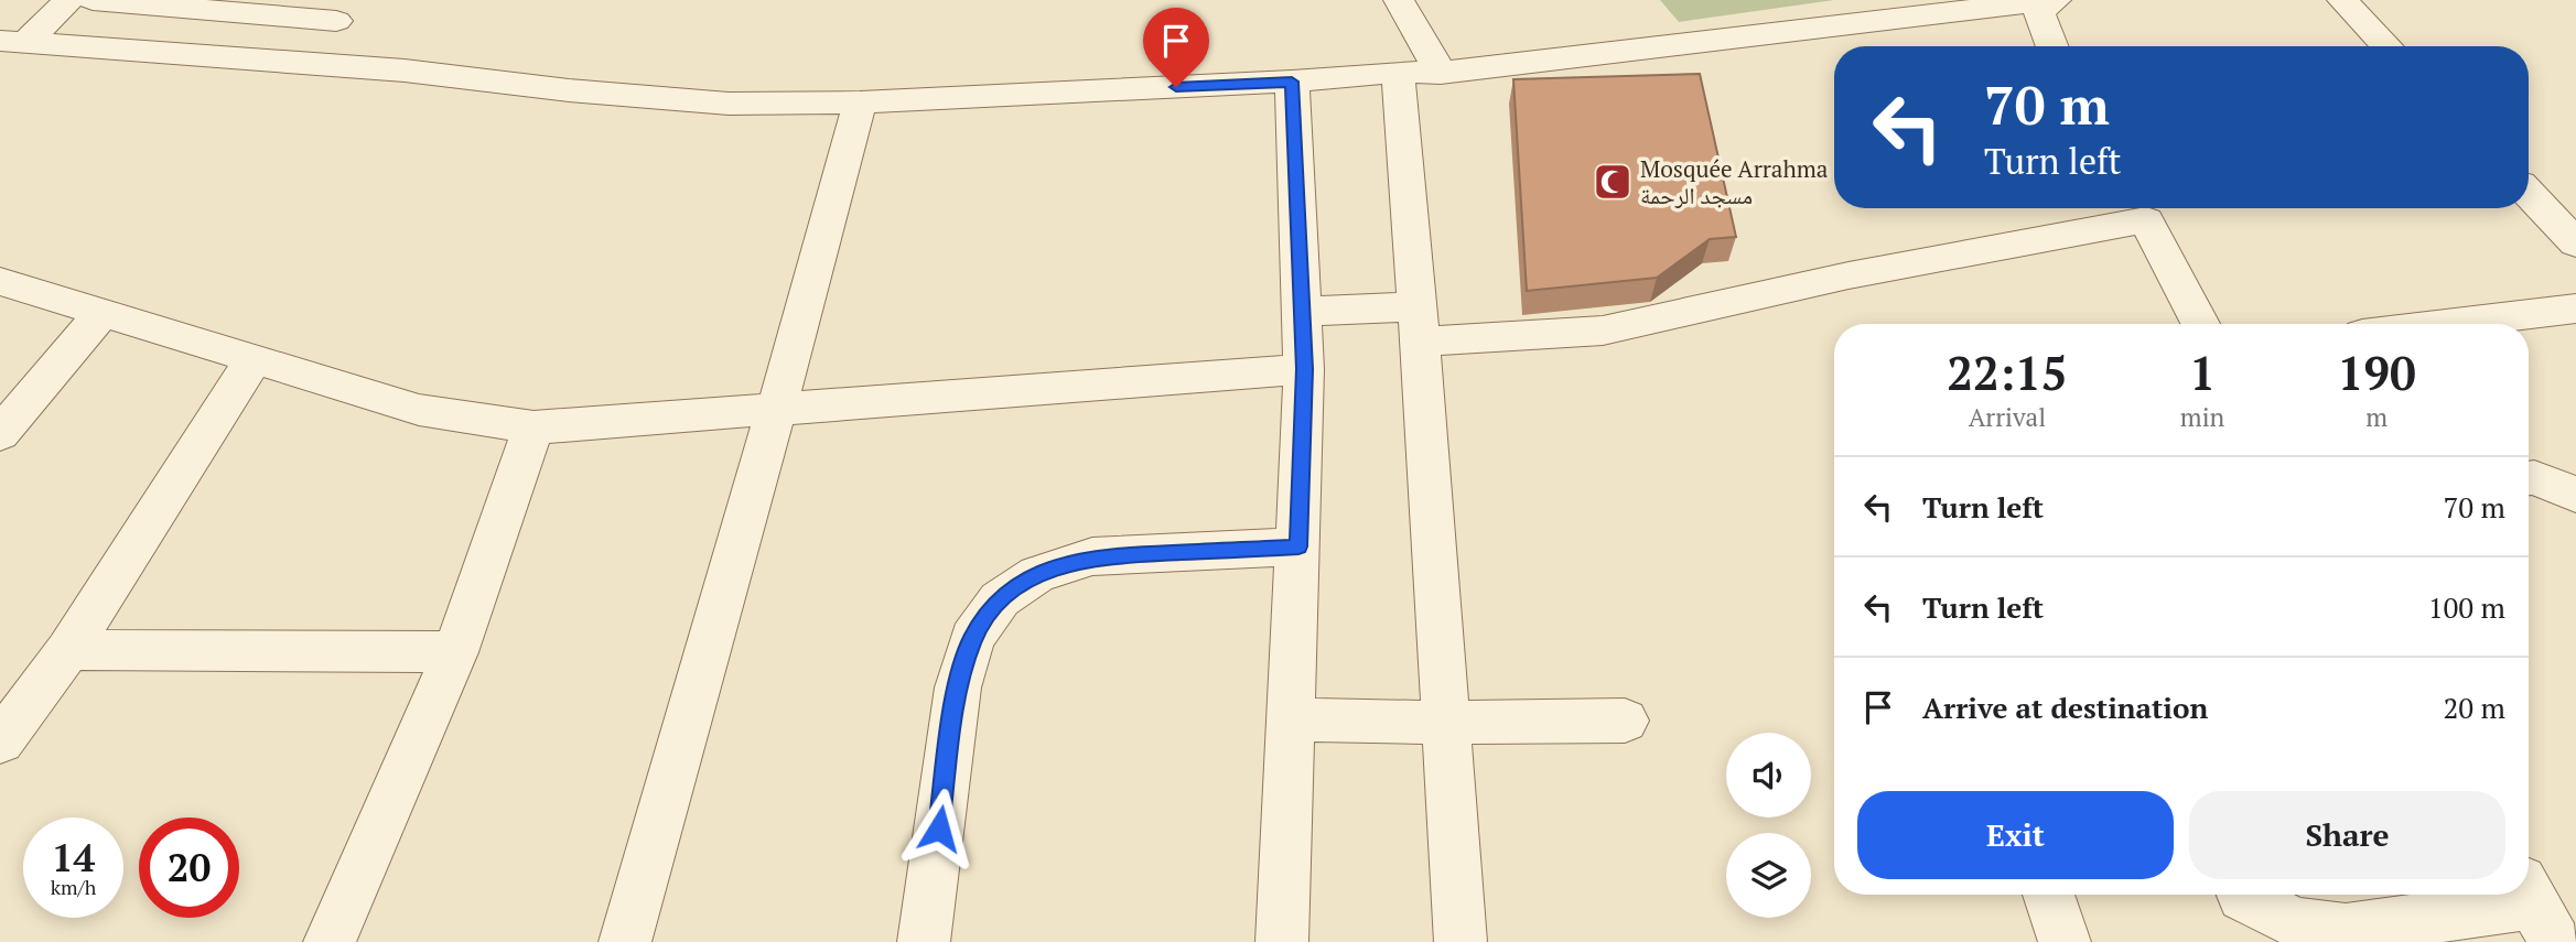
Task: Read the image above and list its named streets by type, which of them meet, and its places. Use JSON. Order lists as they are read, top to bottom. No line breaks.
{"places":{"mosque":["Mosquée Arrahma مسجد الرحمة"]},"page":{"turn":["70 m","Turn left"],"eta":["22:15","Arrival","1","min","190","m"],"list":[{"name":"Turn left","value":"70 m"},{"name":"Turn left","value":"100 m"},{"name":"Arrive at destination","value":"20 m"}],"buttons":["Exit","Share"],"speed":"14 km/h","limit":"20"}}
